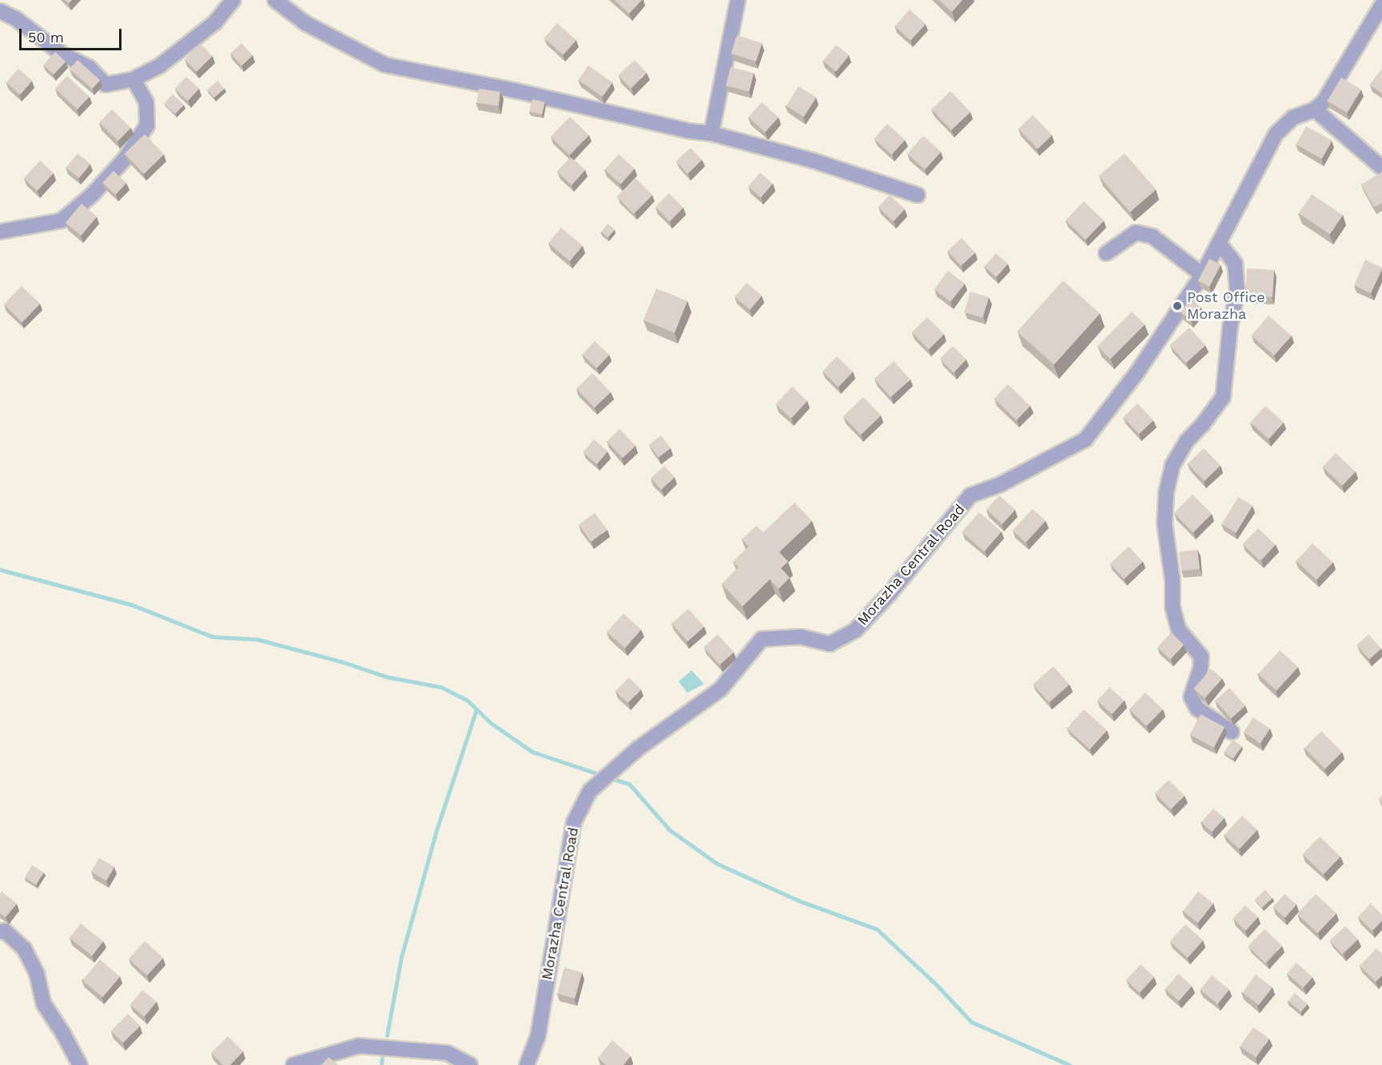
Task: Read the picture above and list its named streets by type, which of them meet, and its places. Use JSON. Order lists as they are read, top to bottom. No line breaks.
{"streets":{"street":["Morazha Central Road"]},"places":["Post Office Morazha"],"scale_bar":"50 m"}
